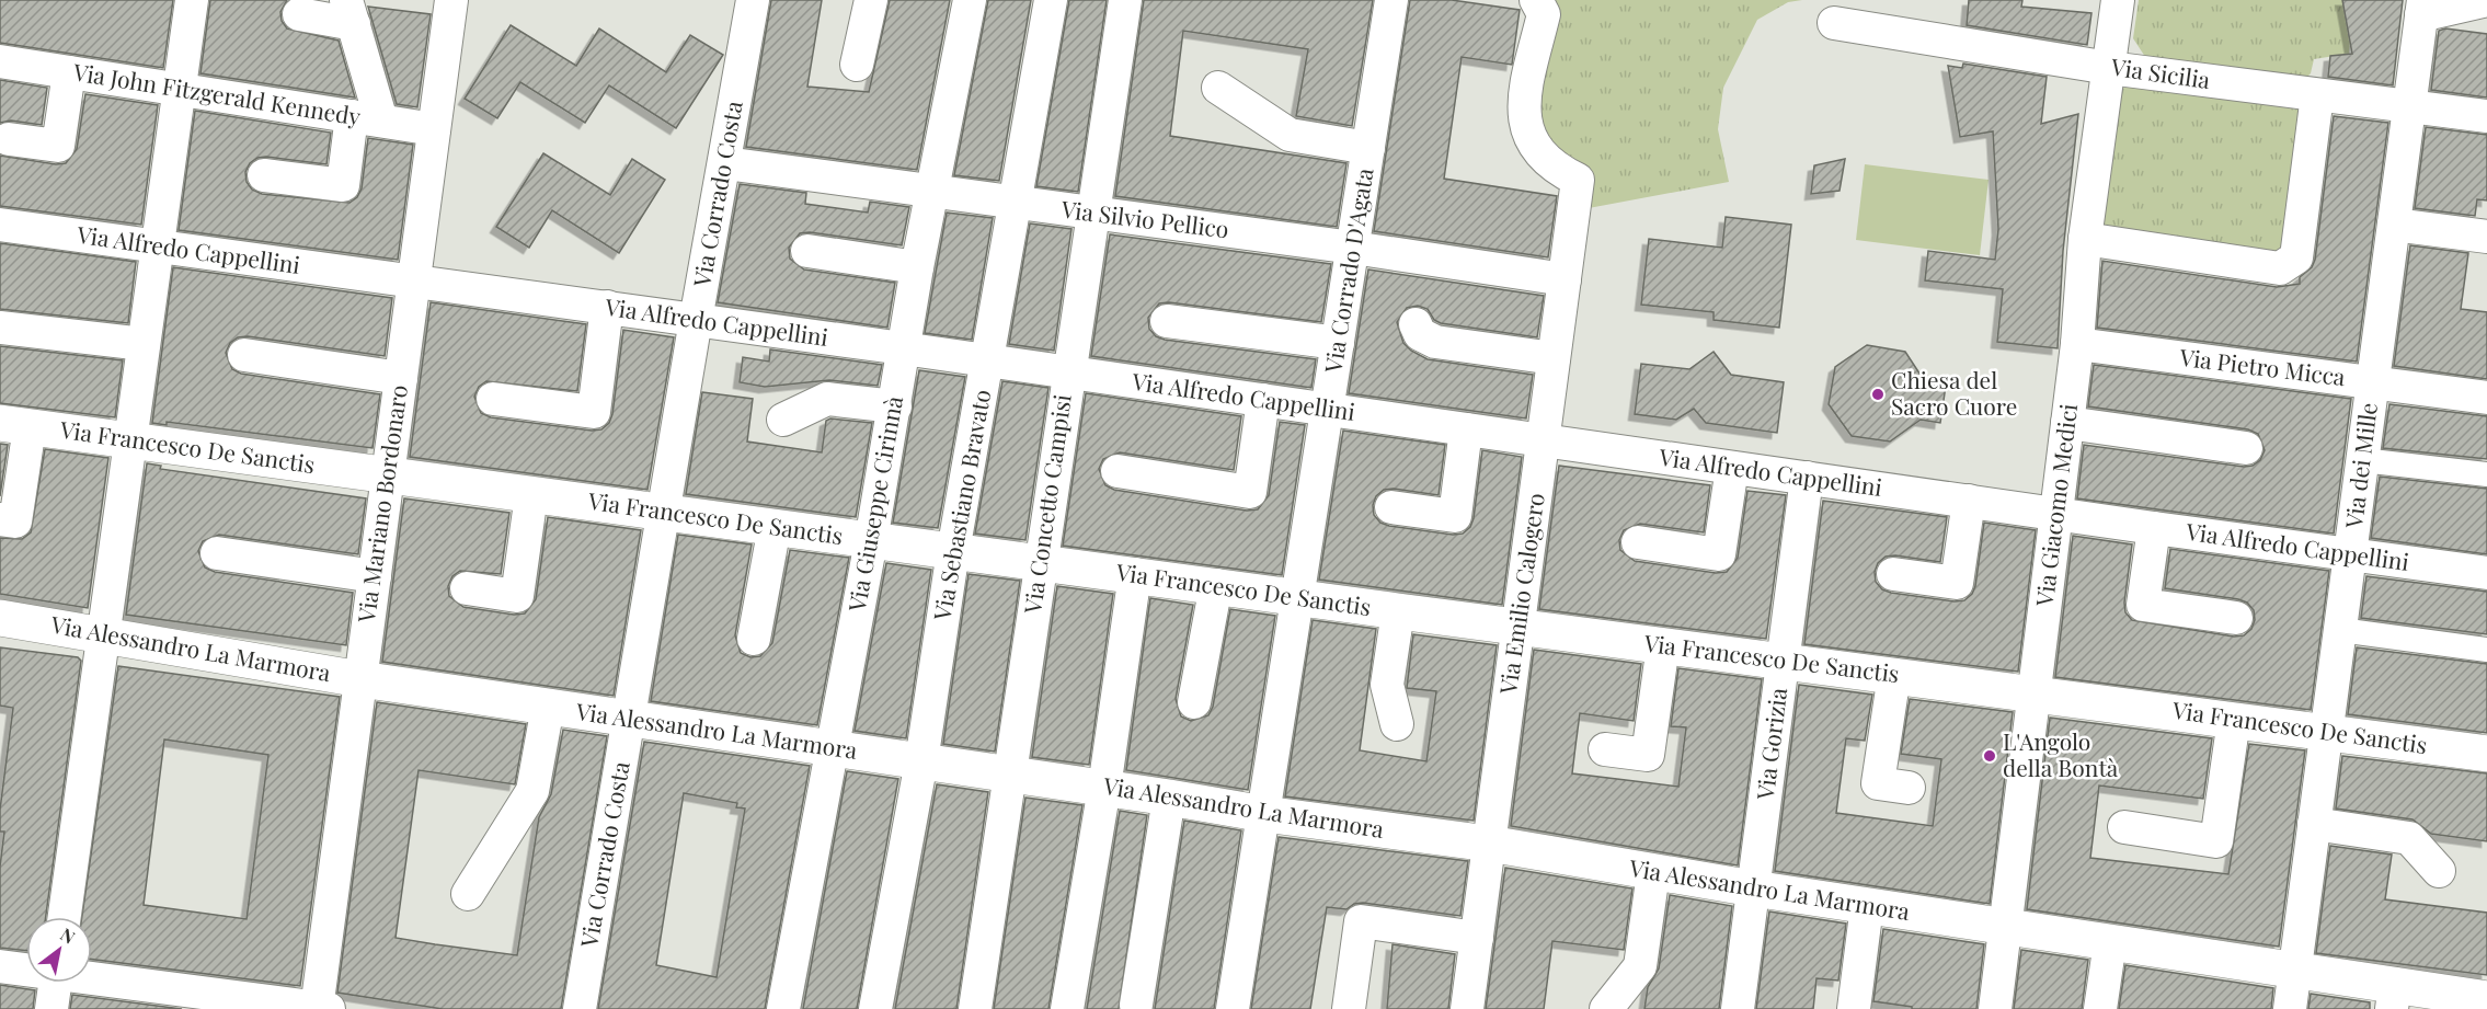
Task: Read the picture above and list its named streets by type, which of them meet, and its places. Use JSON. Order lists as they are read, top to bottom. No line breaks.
{"streets":{"street":["Via Sicilia","Via John Fitzgerald Kennedy","Via Corrado Costa","Via Silvio Pellico","Via Alfredo Cappellini","Via Corrado D'Agata","Via Pietro Micca","Via Francesco De Sanctis","Via dei Mille","Via Mariano Bordonaro","Via Giuseppe Cirinnà","Via Concetto Campisi","Via Sebastiano Bravato","Via Giacomo Medici","Via Emilio Calogero","Via Alessandro La Marmora","Via Gorizia"]},"crossings":[["Via Sicilia","Via dei Mille"],["Via Sicilia","Via Giacomo Medici"],["Via John Fitzgerald Kennedy","Via Mariano Bordonaro"],["Via Corrado Costa","Via Silvio Pellico"],["Via Corrado Costa","Via Alfredo Cappellini"],["Via Corrado Costa","Via Francesco De Sanctis"],["Via Corrado Costa","Via Alessandro La Marmora"],["Via Silvio Pellico","Via Corrado D'Agata"],["Via Silvio Pellico","Via Giuseppe Cirinnà"],["Via Silvio Pellico","Via Concetto Campisi"],["Via Silvio Pellico","Via Sebastiano Bravato"],["Via Silvio Pellico","Via Emilio Calogero"],["Via Alfredo Cappellini","Via Corrado D'Agata"],["Via Alfredo Cappellini","Via dei Mille"],["Via Alfredo Cappellini","Via Mariano Bordonaro"],["Via Alfredo Cappellini","Via Giuseppe Cirinnà"],["Via Alfredo Cappellini","Via Concetto Campisi"],["Via Alfredo Cappellini","Via Sebastiano Bravato"],["Via Alfredo Cappellini","Via Giacomo Medici"],["Via Alfredo Cappellini","Via Emilio Calogero"],["Via Alfredo Cappellini","Via Gorizia"],["Via Corrado D'Agata","Via Francesco De Sanctis"],["Via Corrado D'Agata","Via Alessandro La Marmora"],["Via Pietro Micca","Via dei Mille"],["Via Pietro Micca","Via Giacomo Medici"],["Via Francesco De Sanctis","Via dei Mille"],["Via Francesco De Sanctis","Via Mariano Bordonaro"],["Via Francesco De Sanctis","Via Giuseppe Cirinnà"],["Via Francesco De Sanctis","Via Concetto Campisi"],["Via Francesco De Sanctis","Via Sebastiano Bravato"],["Via Francesco De Sanctis","Via Giacomo Medici"],["Via Francesco De Sanctis","Via Emilio Calogero"],["Via Francesco De Sanctis","Via Gorizia"],["Via dei Mille","Via Alessandro La Marmora"],["Via Mariano Bordonaro","Via Alessandro La Marmora"],["Via Giuseppe Cirinnà","Via Alessandro La Marmora"],["Via Concetto Campisi","Via Alessandro La Marmora"],["Via Sebastiano Bravato","Via Alessandro La Marmora"],["Via Giacomo Medici","Via Alessandro La Marmora"],["Via Emilio Calogero","Via Alessandro La Marmora"],["Via Alessandro La Marmora","Via Gorizia"]],"places":["Chiesa del Sacro Cuore","L'Angolo della Bontà"],"north":"top right"}
